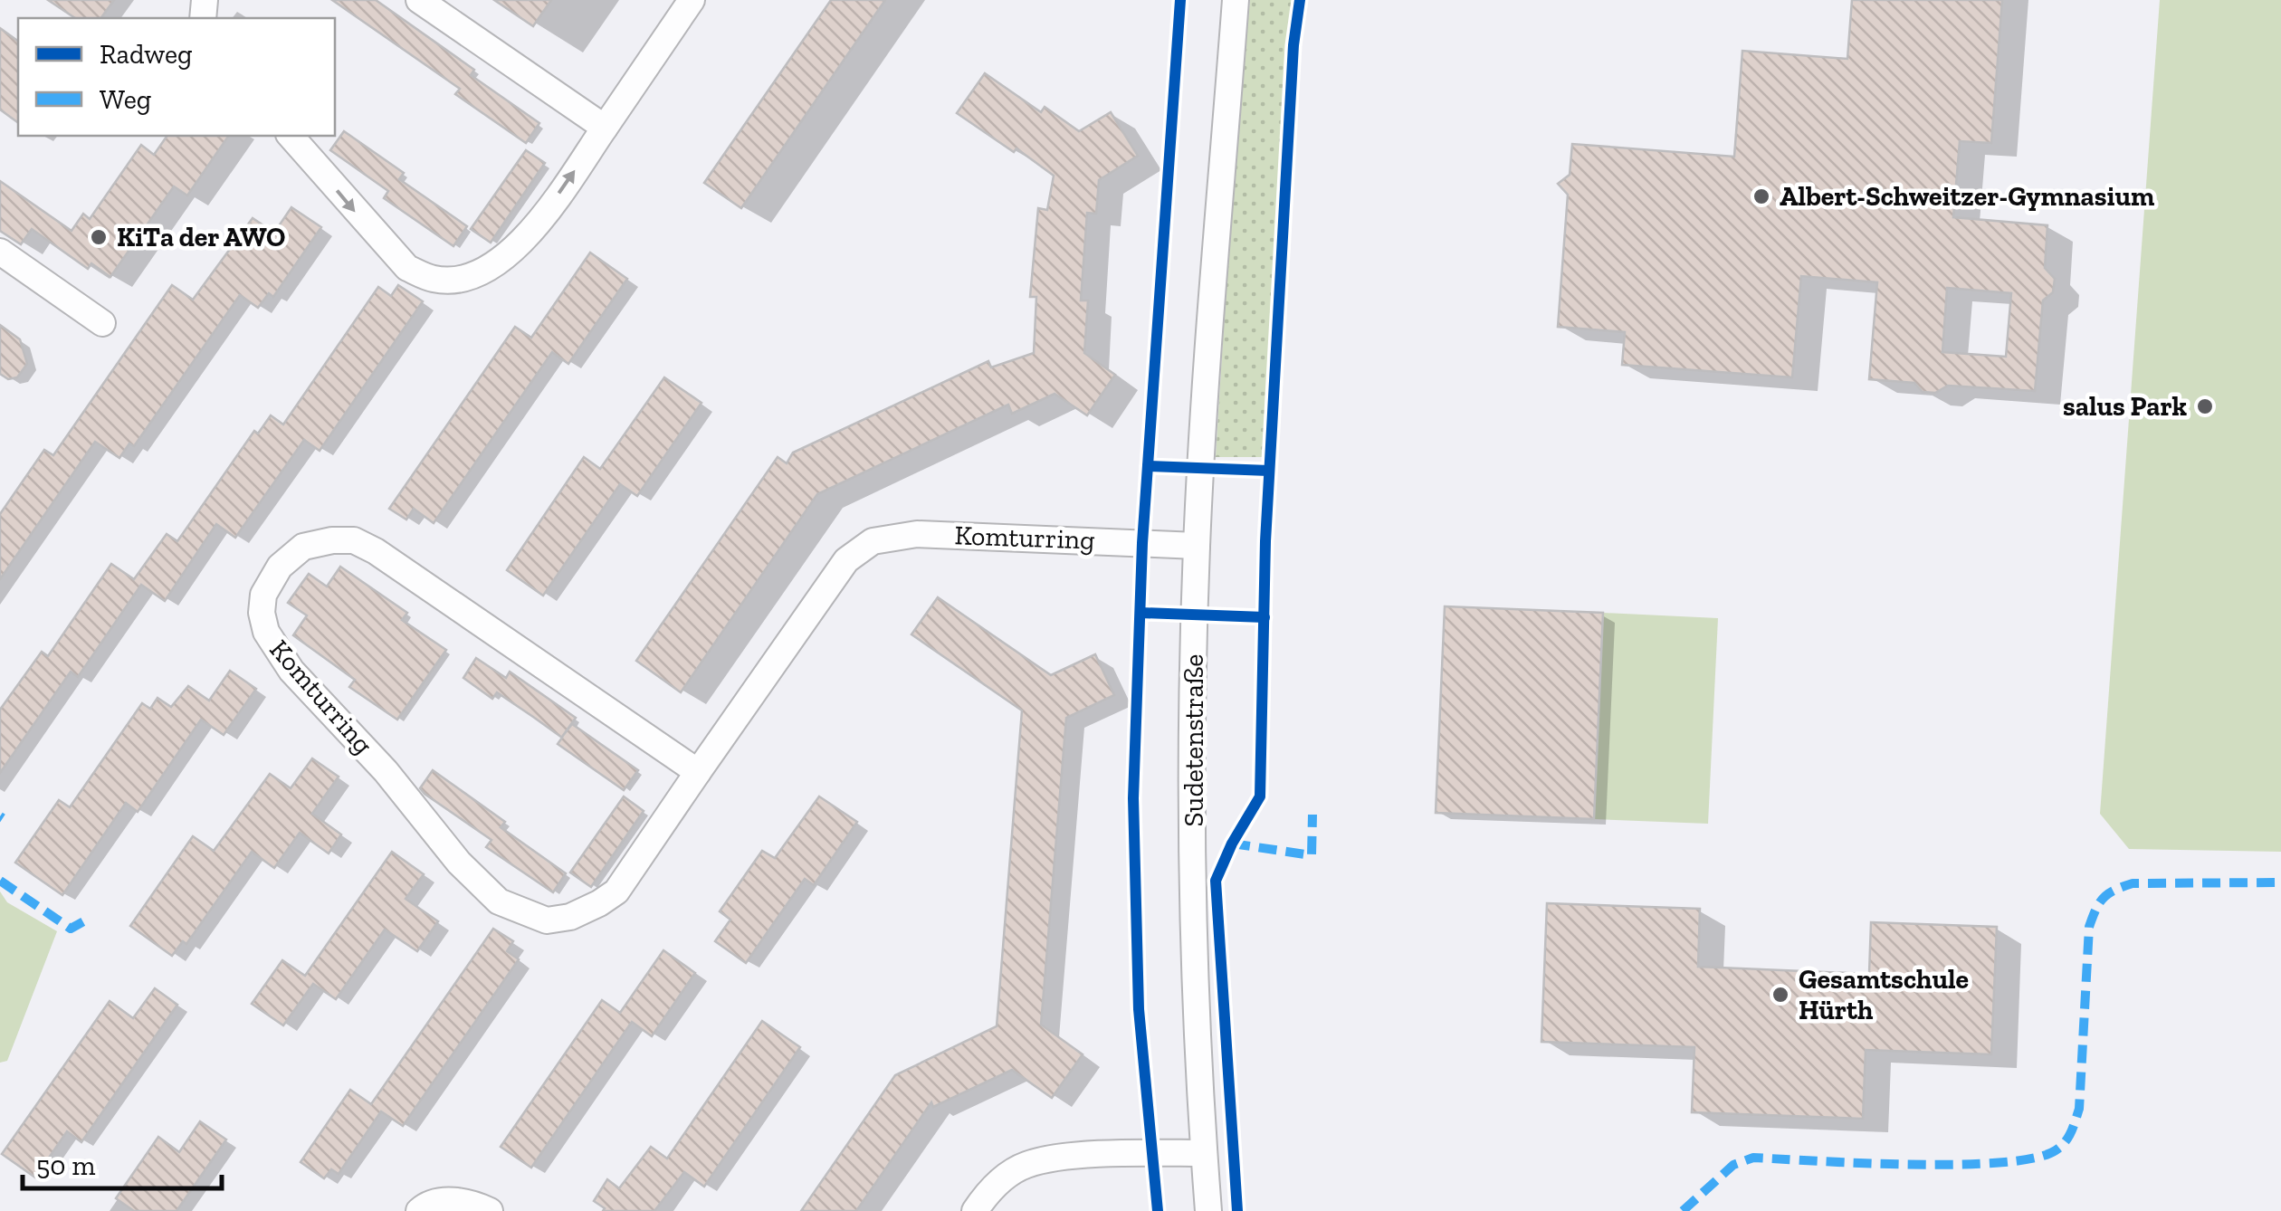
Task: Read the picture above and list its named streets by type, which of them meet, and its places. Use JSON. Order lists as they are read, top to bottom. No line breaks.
{"streets":{"street":["Komturring","Sudetenstraße"]},"crossings":[["Komturring","Sudetenstraße"]],"places":["Albert-Schweitzer-Gymnasium","KiTa der AWO","salus Park","Gesamtschule Hürth"],"legend":["Radweg","Weg"],"scale_bar":"50 m"}
